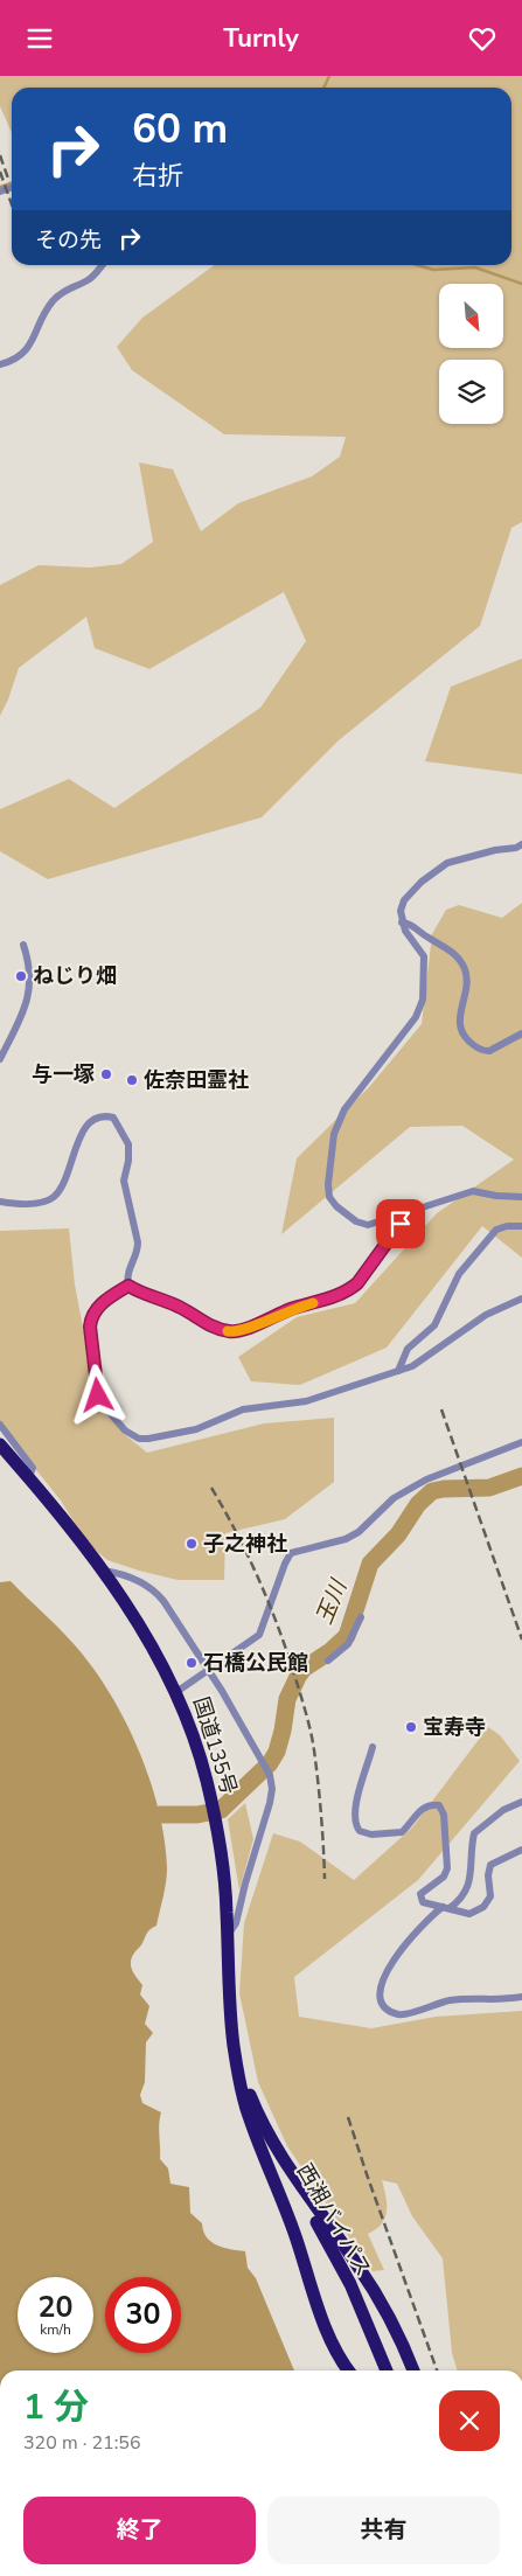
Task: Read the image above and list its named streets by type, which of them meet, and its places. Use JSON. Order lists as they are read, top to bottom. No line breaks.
{"streets":{"highway":["国道135号","西湘バイパス"]},"crossings":[["国道135号","西湘バイパス"]],"water":["玉川"],"places":["ねじり畑","与一塚","佐奈田霊社","子之神社","石橋公民館","宝寿寺"],"north":"bottom right","page":{"header":"Turnly","turn":["60 m","右折"],"then":"その先","speed":"20 km/h","limit":"30","heading":["1 分","320 m · 21:56"],"buttons":["終了","共有"]}}
